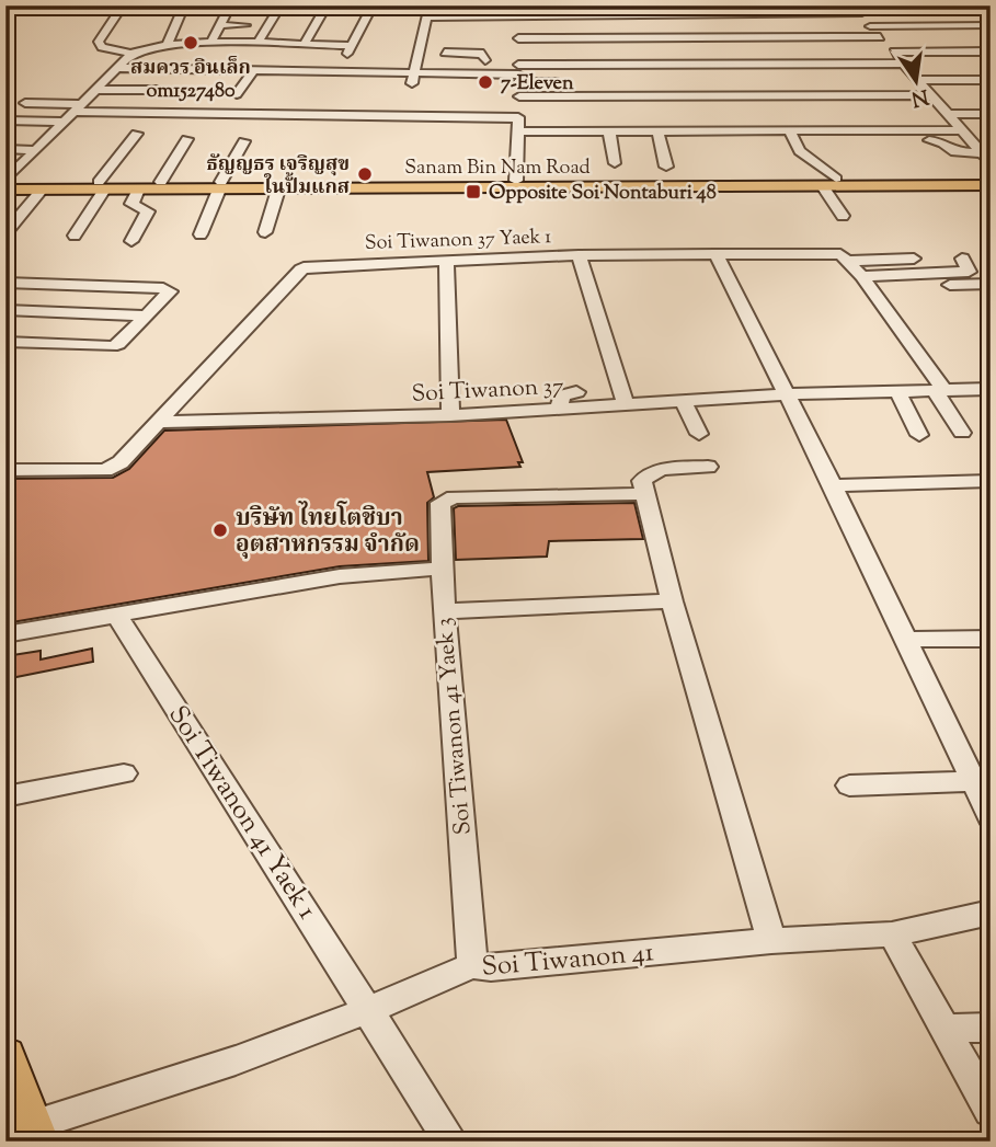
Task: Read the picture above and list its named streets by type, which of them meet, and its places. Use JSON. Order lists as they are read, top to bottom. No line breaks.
{"streets":{"main road":["Sanam Bin Nam Road"],"street":["Soi Tiwanon 37 Yaek 1","Soi Tiwanon 37","Soi Tiwanon 41 Yaek 3","Soi Tiwanon 41 Yaek 1","Soi Tiwanon 41"]},"crossings":[["Soi Tiwanon 37 Yaek 1","Soi Tiwanon 37"],["Soi Tiwanon 41 Yaek 3","Soi Tiwanon 41"],["Soi Tiwanon 41 Yaek 1","Soi Tiwanon 41"]],"places":{"other":["สมควร อินเล็ก om1527480","7-Eleven","ธัญญธร เจริญสุข ในปั้มแกส","บริษัท ไทยโตชิบา อุตสาหกรรม จำกัด"],"transit":["Opposite Soi Nontaburi 48"]},"north":"bottom"}
